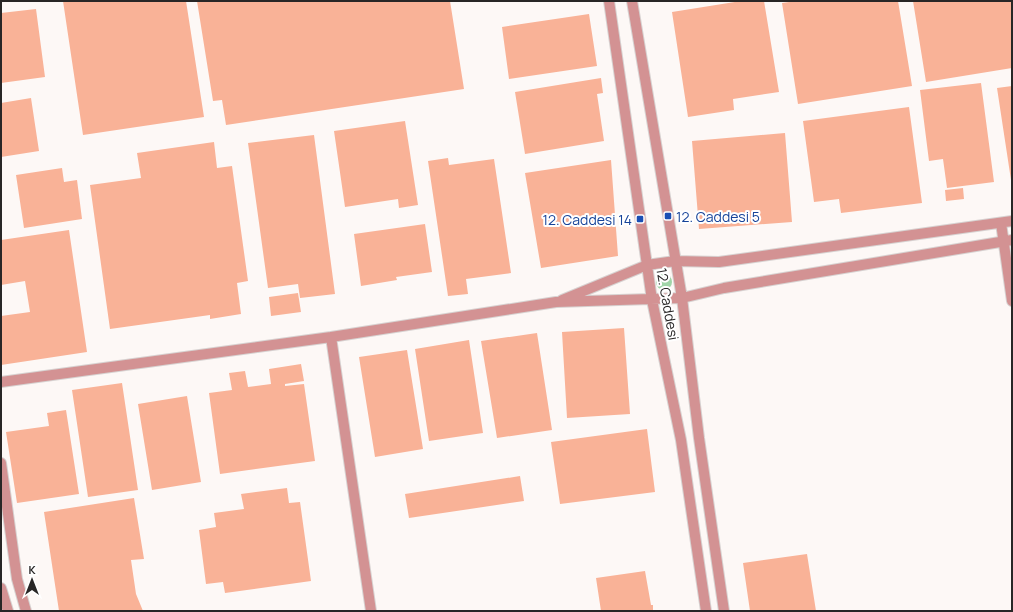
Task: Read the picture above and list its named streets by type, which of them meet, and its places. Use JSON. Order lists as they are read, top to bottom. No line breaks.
{"streets":{"street":["12. Caddesi"]},"places":{"transit":["12. Caddesi 5","12. Caddesi 14"]},"north":"top"}
